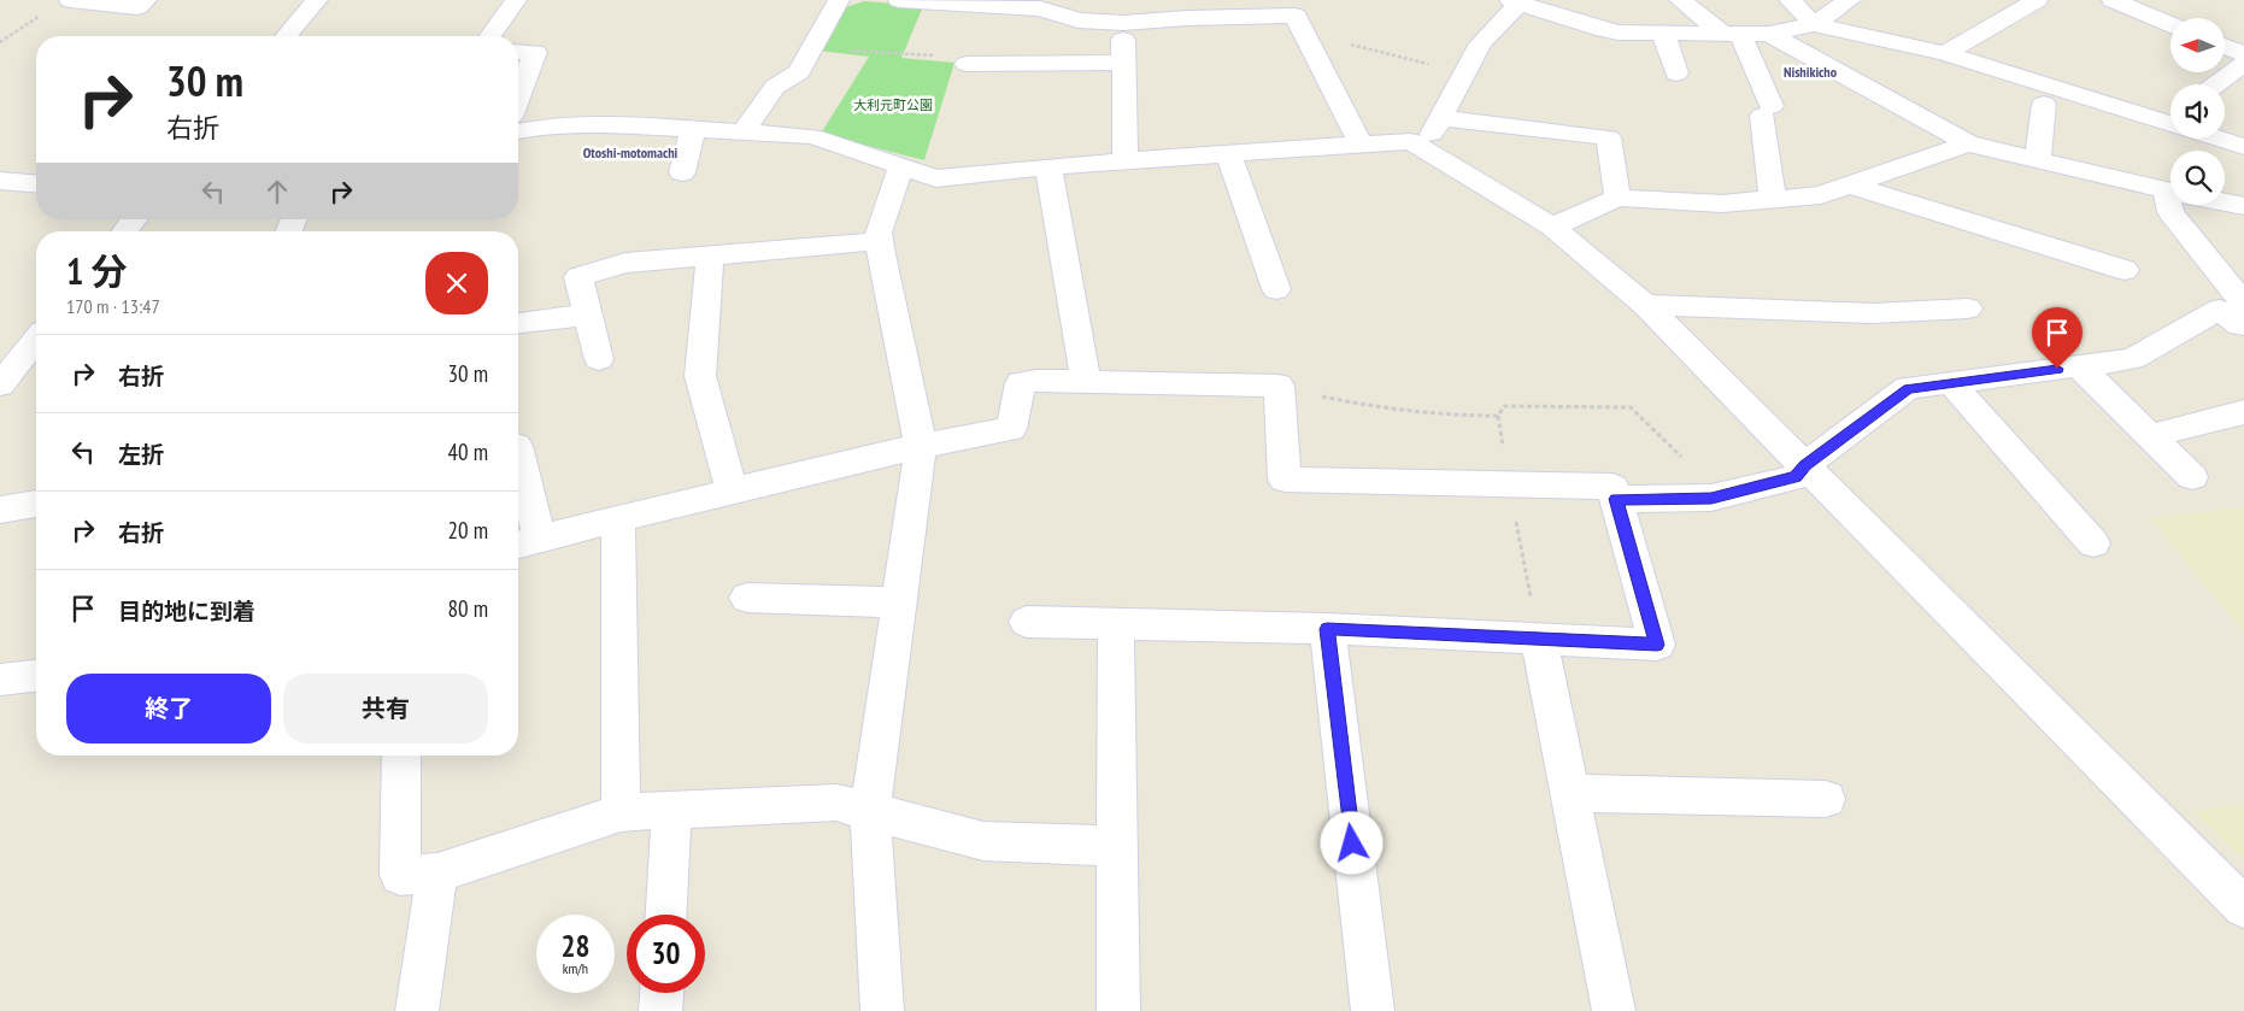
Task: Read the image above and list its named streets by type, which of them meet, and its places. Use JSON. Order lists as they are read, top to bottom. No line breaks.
{"districts":["Nishikicho","Otoshi-motomachi"],"parks":["大利元町公園"],"north":"left","page":{"turn":["30 m","右折"],"heading":["1 分","170 m · 13:47"],"list":[{"name":"右折","value":"30 m"},{"name":"左折","value":"40 m"},{"name":"右折","value":"20 m"},{"name":"目的地に到着","value":"80 m"}],"buttons":["終了","共有"],"speed":"28 km/h","limit":"30"}}
